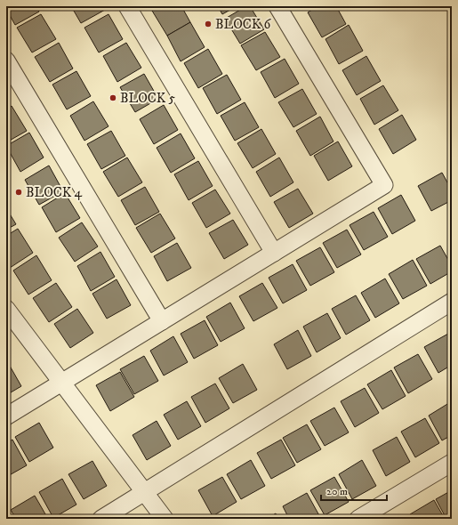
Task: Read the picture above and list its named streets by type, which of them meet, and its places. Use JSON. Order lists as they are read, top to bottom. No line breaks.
{"places":["BLOCK 6","BLOCK 5","BLOCK 4"],"scale_bar":"20 m"}
